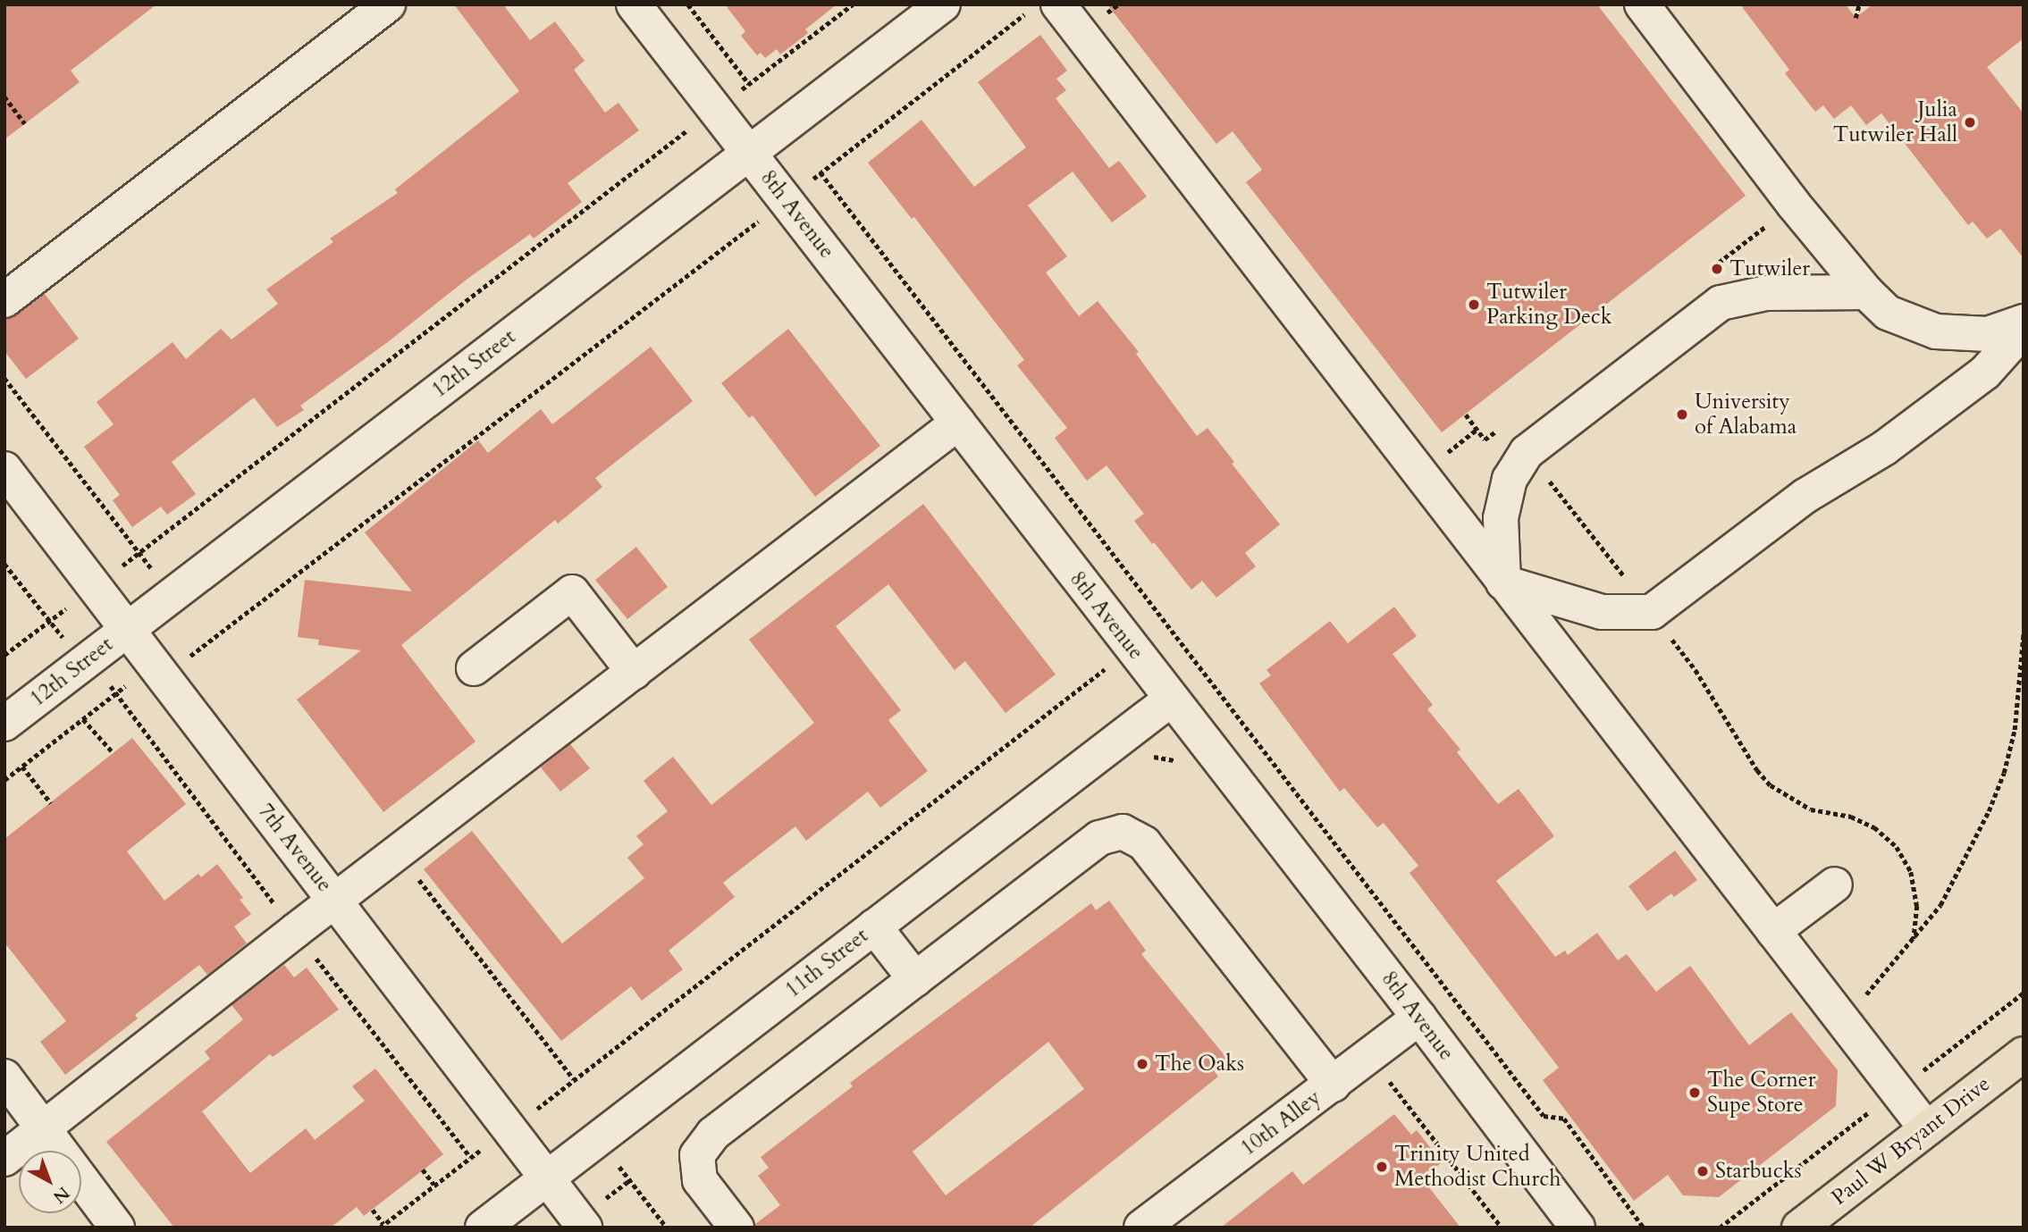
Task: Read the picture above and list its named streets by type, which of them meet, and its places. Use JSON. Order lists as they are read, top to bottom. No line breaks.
{"streets":{"main road":["Paul W Bryant Drive"],"street":["8th Avenue","12th Street","7th Avenue","11th Street","10th Alley"]},"crossings":[["8th Avenue","12th Street"],["8th Avenue","11th Street"],["8th Avenue","10th Alley"],["12th Street","7th Avenue"],["7th Avenue","11th Street"]],"places":["Julia Tutwiler Hall","Tutwiler","Tutwiler Parking Deck","University of Alabama","The Oaks","The Corner Supe Store","Trinity United Methodist Church","Starbucks"],"north":"bottom right"}
